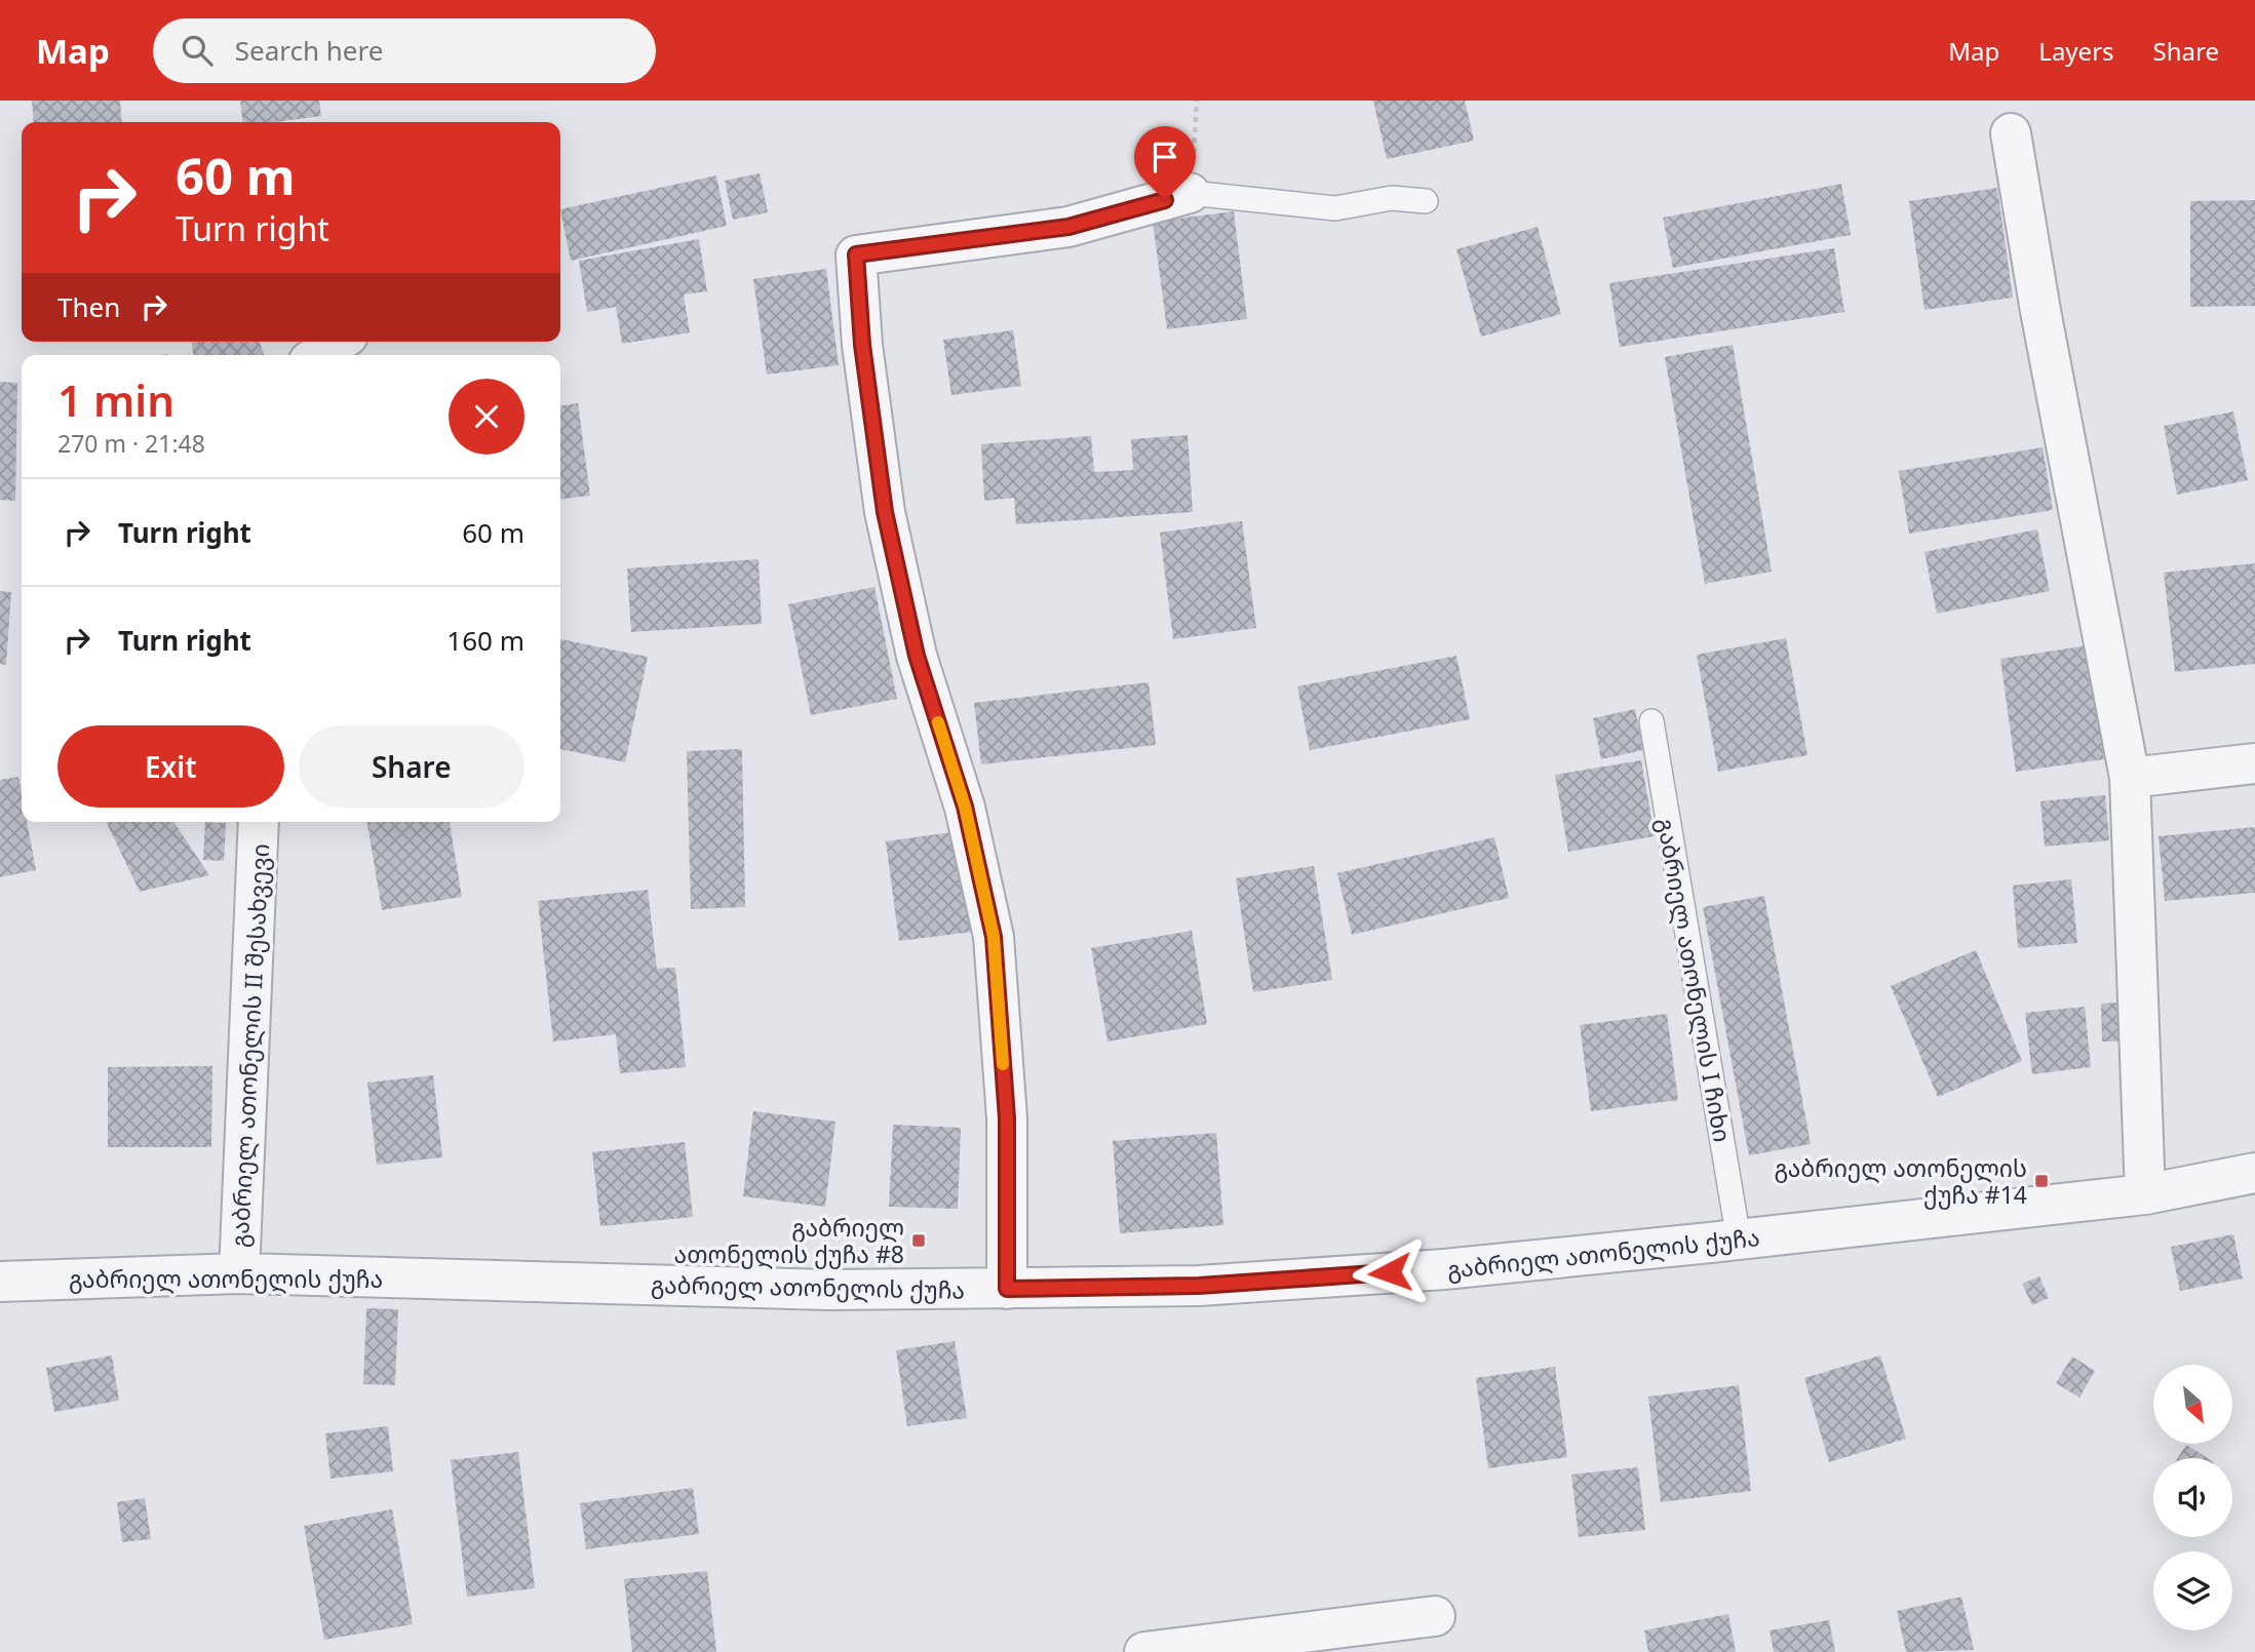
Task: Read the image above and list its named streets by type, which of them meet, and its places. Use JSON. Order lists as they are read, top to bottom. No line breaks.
{"streets":{"street":["გაბრიელ ათონელის II შესახვევი","გაბრიელ ათონელის ქუჩა"],"lane":["გაბრიელ ათონელის I ჩიხი"]},"crossings":[["გაბრიელ ათონელის I ჩიხი","გაბრიელ ათონელის ქუჩა"],["გაბრიელ ათონელის II შესახვევი","გაბრიელ ათონელის ქუჩა"]],"places":{"transit":["გაბრიელ ათონელის ქუჩა #14","გაბრიელ ათონელის ქუჩა #8"]},"north":"bottom right","page":{"header":"Map","search":"Search here","nav":["Map","Layers","Share"],"turn":["60 m","Turn right"],"then":"Then","heading":["1 min","270 m · 21:48"],"list":[{"name":"Turn right","value":"60 m"},{"name":"Turn right","value":"160 m"}],"buttons":["Exit","Share"]}}
